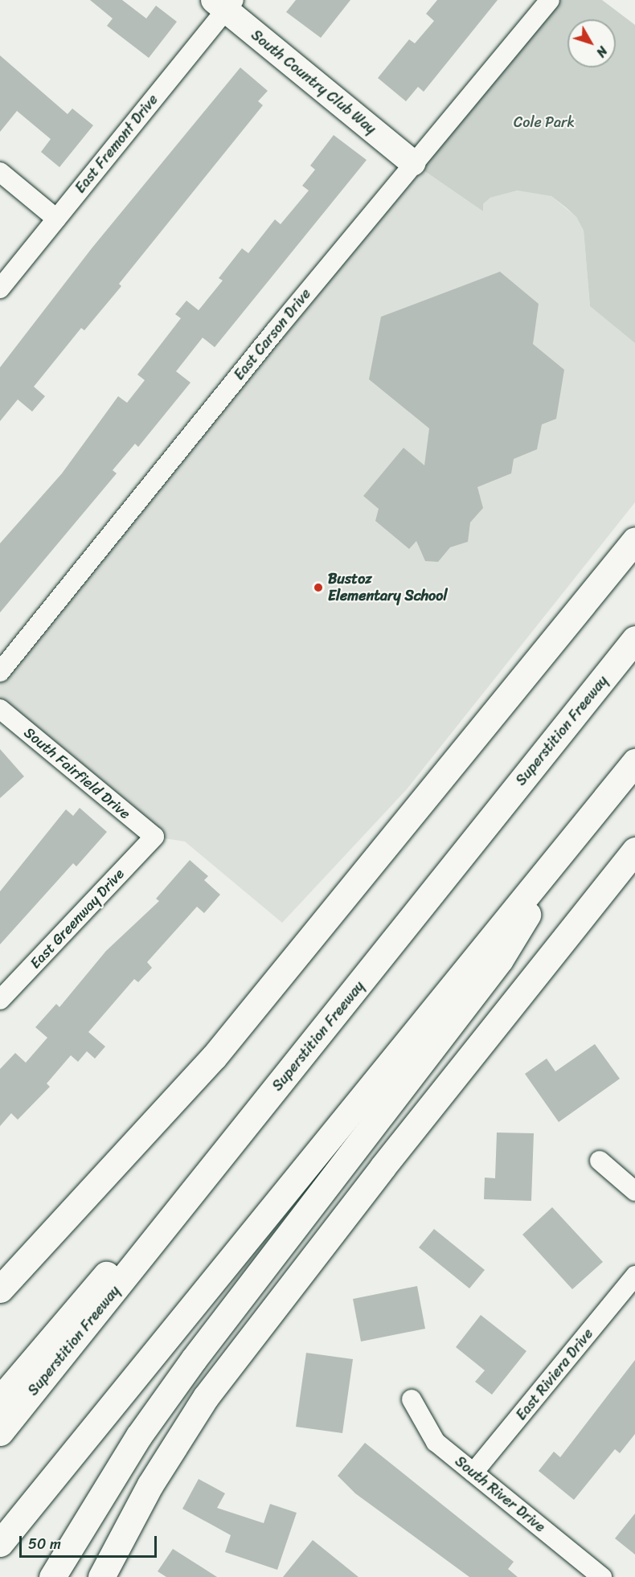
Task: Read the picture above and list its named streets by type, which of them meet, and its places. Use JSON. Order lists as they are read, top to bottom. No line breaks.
{"streets":{"highway":["Superstition Freeway"],"street":["South Country Club Way","East Fremont Drive","East Carson Drive","South Fairfield Drive","East Greenway Drive","East Riviera Drive","South River Drive"]},"crossings":[["South Country Club Way","East Fremont Drive"],["South Country Club Way","East Carson Drive"],["South Fairfield Drive","East Greenway Drive"],["East Riviera Drive","South River Drive"]],"parks":["Cole Park"],"places":["Bustoz Elementary School"],"scale_bar":"50 m","north":"bottom right"}
